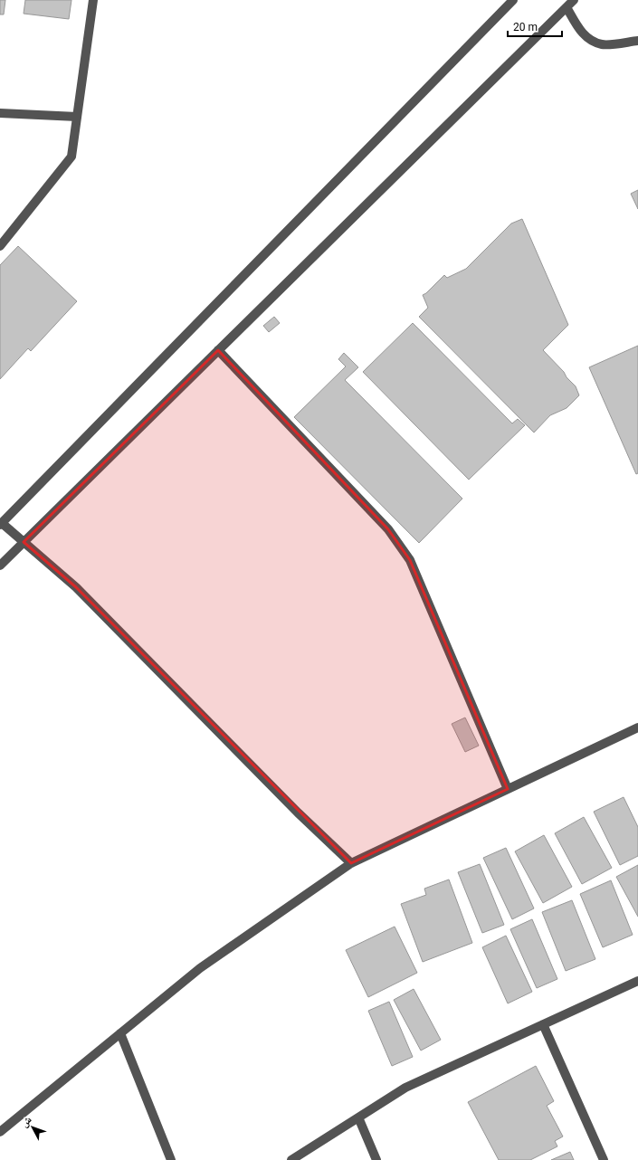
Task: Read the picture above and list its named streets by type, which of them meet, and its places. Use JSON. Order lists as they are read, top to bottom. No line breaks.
{"scale_bar":"20 m","north":"top left"}
